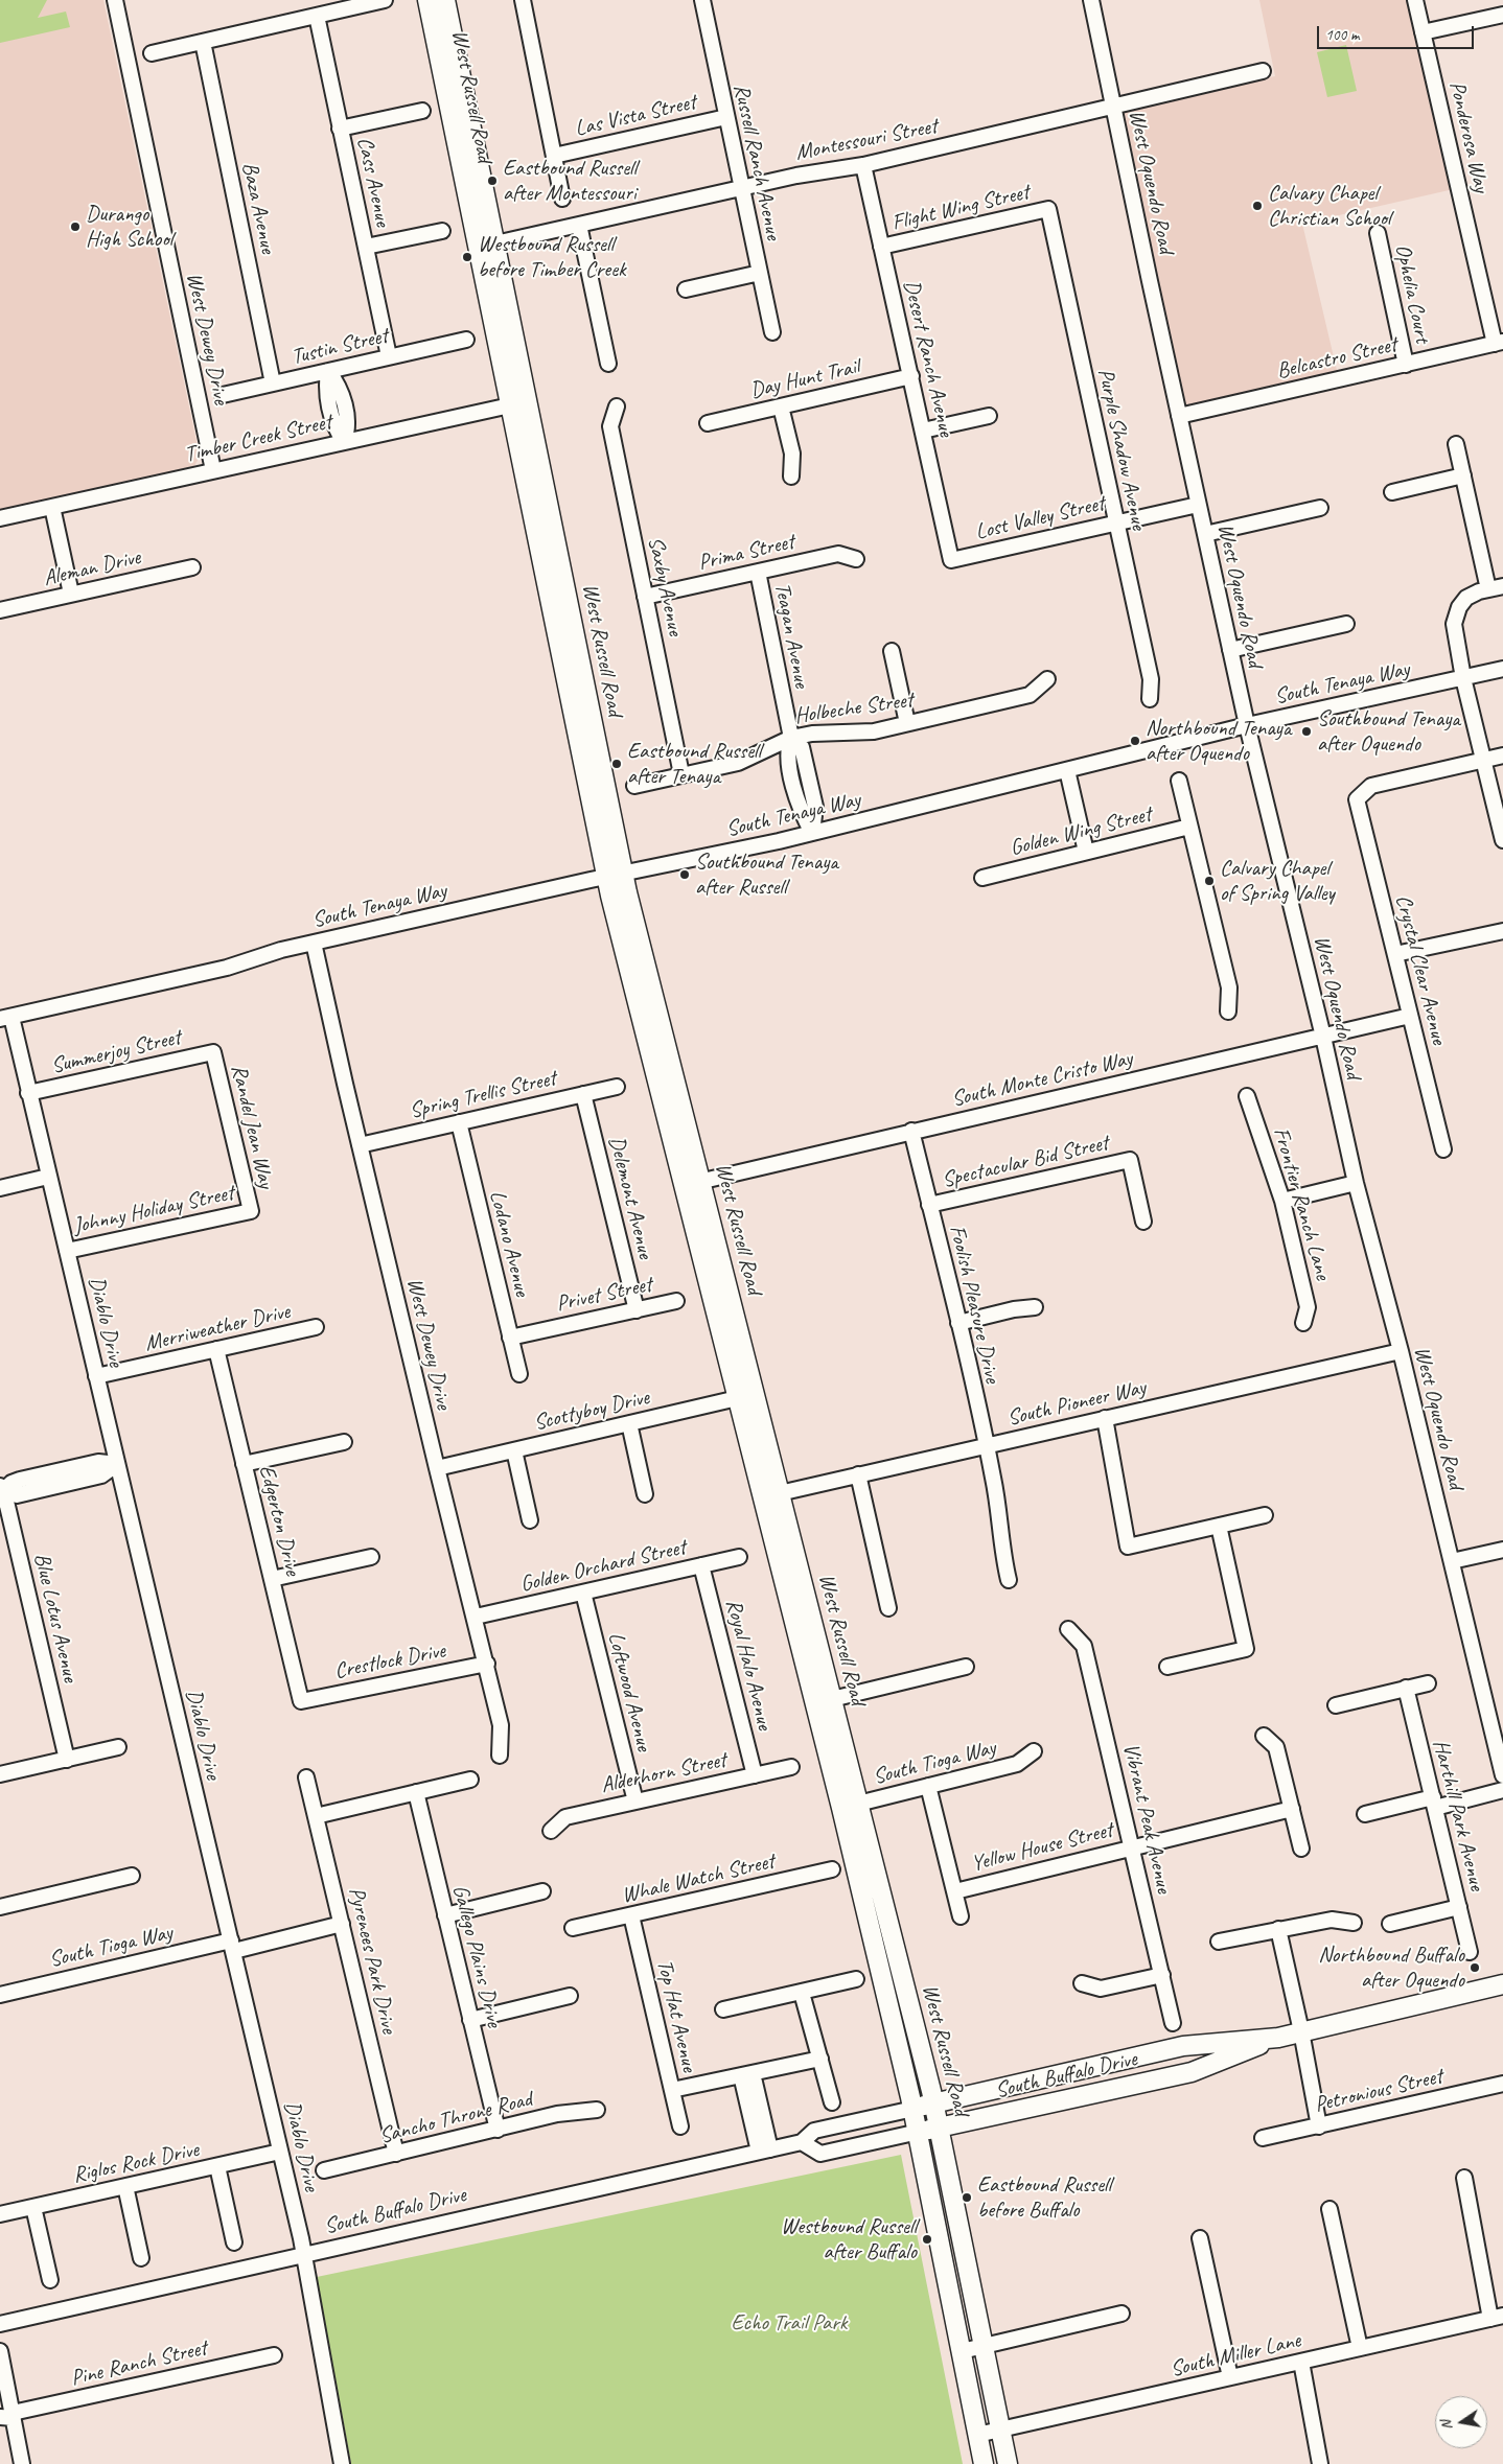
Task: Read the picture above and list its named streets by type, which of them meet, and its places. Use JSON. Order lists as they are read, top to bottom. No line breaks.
{"streets":{"main road":["West Russell Road","South Buffalo Drive"],"street":["Las Vista Street","Ponderosa Way","Montessouri Street","Russell Ranch Avenue","Cass Avenue","West Oquendo Road","Baza Avenue","Flight Wing Street","Ophelia Court","West Dewey Drive","Tustin Street","Desert Ranch Avenue","Belcastro Street","Day Hunt Trail","Timber Creek Street","Purple Shadow Avenue","Lost Valley Street","Prima Street","Aleman Drive","Saxby Avenue","Teagan Avenue","South Tenaya Way","Holbeche Street","Golden Wing Street","Crystal Clear Avenue","Summerjoy Street","South Monte Cristo Way","Spring Trellis Street","Randel Jean Way","Spectacular Bid Street","Delemont Avenue","Frontier Ranch Lane","Johnny Holiday Street","Lodano Avenue","Privet Street","Foolish Pleasure Drive","Diablo Drive","Merriweather Drive","South Pioneer Way","Scottyboy Drive","Edgerton Drive","Golden Orchard Street","Blue Lotus Avenue","Crestlock Drive","Royal Halo Avenue","Loftwood Avenue","South Tioga Way","Alderhorn Street","Harthill Park Avenue","Vibrant Peak Avenue","Yellow House Street","Whale Watch Street","Gallego Plains Drive","Pyrenees Park Drive","Top Hat Avenue","Petronious Street","Sancho Throne Road","Riglos Rock Drive","South Miller Lane","Pine Ranch Street"]},"crossings":[["West Russell Road","Montessouri Street"],["West Russell Road","Timber Creek Street"],["West Russell Road","South Tenaya Way"],["West Russell Road","South Monte Cristo Way"],["West Russell Road","South Pioneer Way"],["West Russell Road","Scottyboy Drive"],["West Russell Road","South Tioga Way"],["West Russell Road","South Buffalo Drive"],["West Russell Road","South Miller Lane"],["Las Vista Street","Russell Ranch Avenue"],["Ponderosa Way","Belcastro Street"],["Montessouri Street","Russell Ranch Avenue"],["Montessouri Street","West Oquendo Road"],["Montessouri Street","Desert Ranch Avenue"],["Cass Avenue","Tustin Street"],["West Oquendo Road","Belcastro Street"],["West Oquendo Road","Lost Valley Street"],["West Oquendo Road","South Tenaya Way"],["West Oquendo Road","South Monte Cristo Way"],["West Oquendo Road","South Pioneer Way"],["Baza Avenue","Tustin Street"],["Flight Wing Street","Desert Ranch Avenue"],["Flight Wing Street","Purple Shadow Avenue"],["Ophelia Court","Belcastro Street"],["West Dewey Drive","Timber Creek Street"],["West Dewey Drive","South Tenaya Way"],["West Dewey Drive","Spring Trellis Street"],["West Dewey Drive","Scottyboy Drive"],["West Dewey Drive","Golden Orchard Street"],["West Dewey Drive","Crestlock Drive"],["Desert Ranch Avenue","Day Hunt Trail"],["Desert Ranch Avenue","Lost Valley Street"],["Purple Shadow Avenue","Lost Valley Street"],["Prima Street","Saxby Avenue"],["Prima Street","Teagan Avenue"],["Saxby Avenue","Holbeche Street"],["Teagan Avenue","South Tenaya Way"],["Teagan Avenue","Holbeche Street"],["South Tenaya Way","Diablo Drive"],["Crystal Clear Avenue","South Monte Cristo Way"],["Summerjoy Street","Randel Jean Way"],["Summerjoy Street","Diablo Drive"],["South Monte Cristo Way","Foolish Pleasure Drive"],["Spring Trellis Street","Delemont Avenue"],["Spring Trellis Street","Lodano Avenue"],["Randel Jean Way","Johnny Holiday Street"],["Spectacular Bid Street","Foolish Pleasure Drive"],["Delemont Avenue","Privet Street"],["Johnny Holiday Street","Diablo Drive"],["Lodano Avenue","Privet Street"],["Foolish Pleasure Drive","South Pioneer Way"],["Diablo Drive","Merriweather Drive"],["Diablo Drive","South Tioga Way"],["Diablo Drive","South Buffalo Drive"],["Diablo Drive","Riglos Rock Drive"],["Merriweather Drive","Edgerton Drive"],["Edgerton Drive","Crestlock Drive"],["Golden Orchard Street","Royal Halo Avenue"],["Golden Orchard Street","Loftwood Avenue"],["Royal Halo Avenue","Alderhorn Street"],["Loftwood Avenue","Alderhorn Street"],["South Tioga Way","Pyrenees Park Drive"],["Vibrant Peak Avenue","Yellow House Street"],["Whale Watch Street","Top Hat Avenue"],["Gallego Plains Drive","Sancho Throne Road"],["Pyrenees Park Drive","Sancho Throne Road"]],"parks":["Echo Trail Park"],"places":["Eastbound Russell after Montessouri","Calvary Chapel Christian School","Durango High School","Westbound Russell before Timber Creek","Southbound Tenaya after Oquendo","Northbound Tenaya after Oquendo","Eastbound Russell after Tenaya","Southbound Tenaya after Russell","Calvary Chapel of Spring Valley","Northbound Buffalo after Oquendo","Eastbound Russell before Buffalo","Westbound Russell after Buffalo"],"scale_bar":"100 m","north":"left"}
